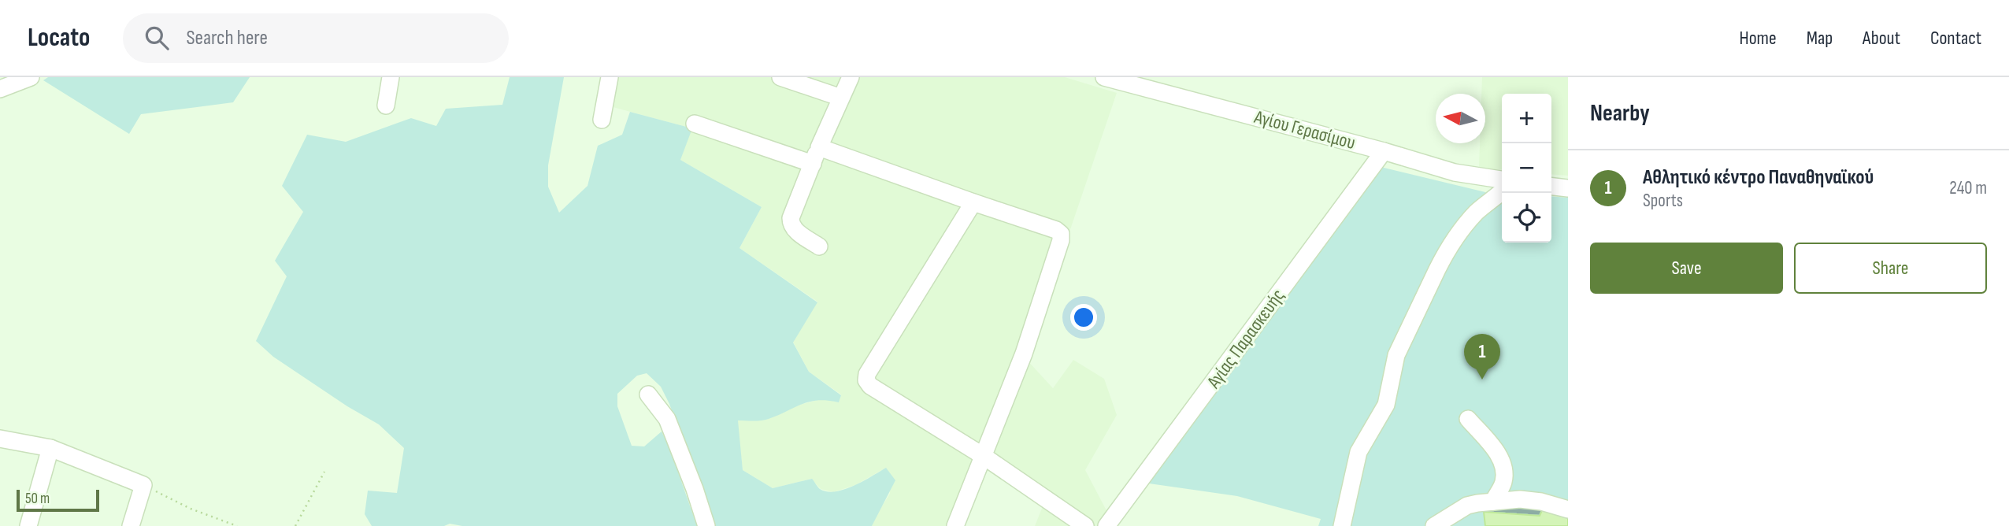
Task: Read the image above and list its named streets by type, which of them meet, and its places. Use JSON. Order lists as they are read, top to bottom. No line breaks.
{"streets":{"street":["Αγίου Γερασίμου","Αγίας Παρασκευής"]},"crossings":[["Αγίου Γερασίμου","Αγίας Παρασκευής"]],"scale_bar":"50 m","north":"left","page":{"header":"Locato","search":"Search here","nav":["Home","Map","About","Contact"],"heading":"Nearby","map_buttons":["+","−"],"list":[{"mark":"1","name":"Αθλητικό κέντρο Παναθηναϊκού","note":"Sports","value":"240 m"}],"buttons":["Save","Share"],"pins":"1","scale":"50 m"}}
